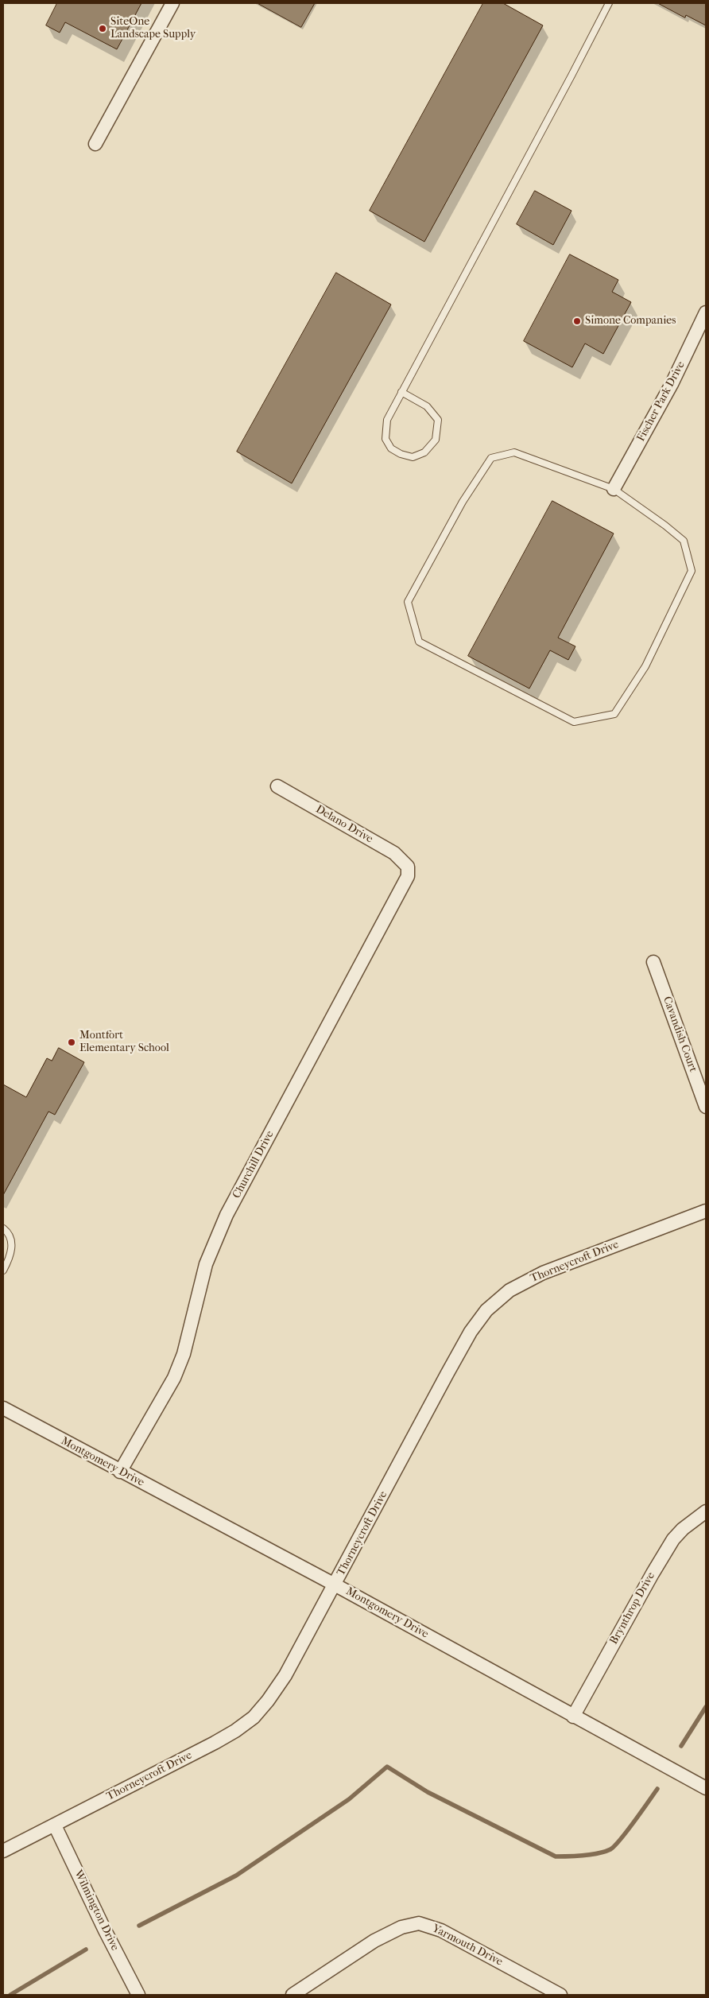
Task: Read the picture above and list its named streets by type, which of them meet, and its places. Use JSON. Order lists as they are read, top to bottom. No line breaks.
{"streets":{"street":["Fischer Park Drive","Delano Drive","Cavandish Court","Churchill Drive","Thorneycroft Drive","Montgomery Drive","Brynthrop Drive","Wilmington Drive","Yarmouth Drive"]},"crossings":[["Delano Drive","Churchill Drive"],["Churchill Drive","Montgomery Drive"],["Thorneycroft Drive","Montgomery Drive"],["Thorneycroft Drive","Wilmington Drive"],["Montgomery Drive","Brynthrop Drive"]],"places":["SiteOne Landscape Supply","Simone Companies","Montfort Elementary School"]}
